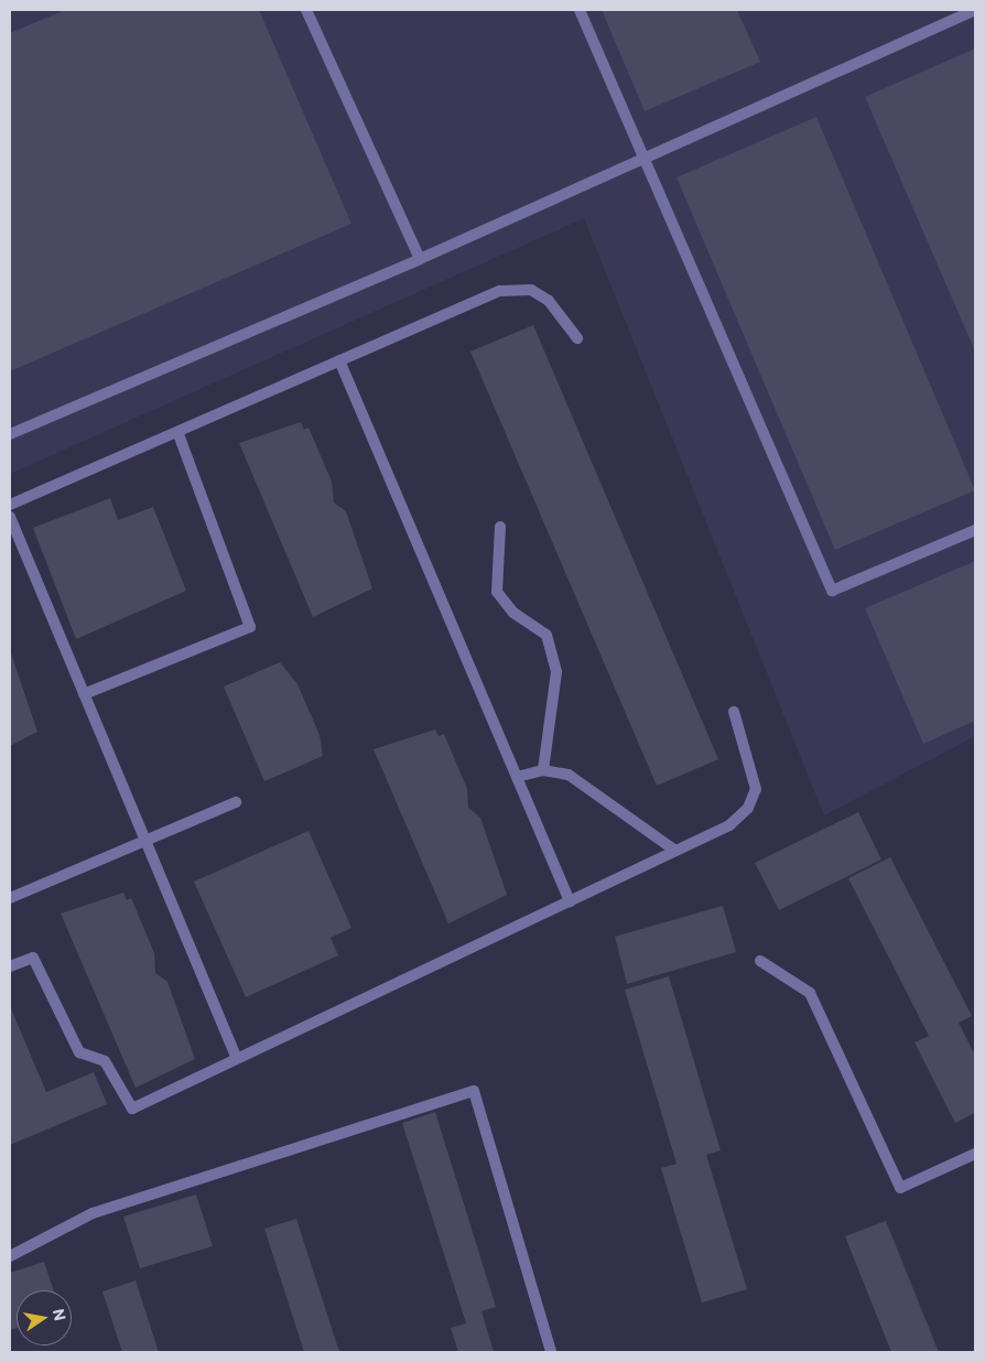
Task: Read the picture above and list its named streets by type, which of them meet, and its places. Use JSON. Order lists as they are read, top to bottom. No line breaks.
{"north":"right"}
